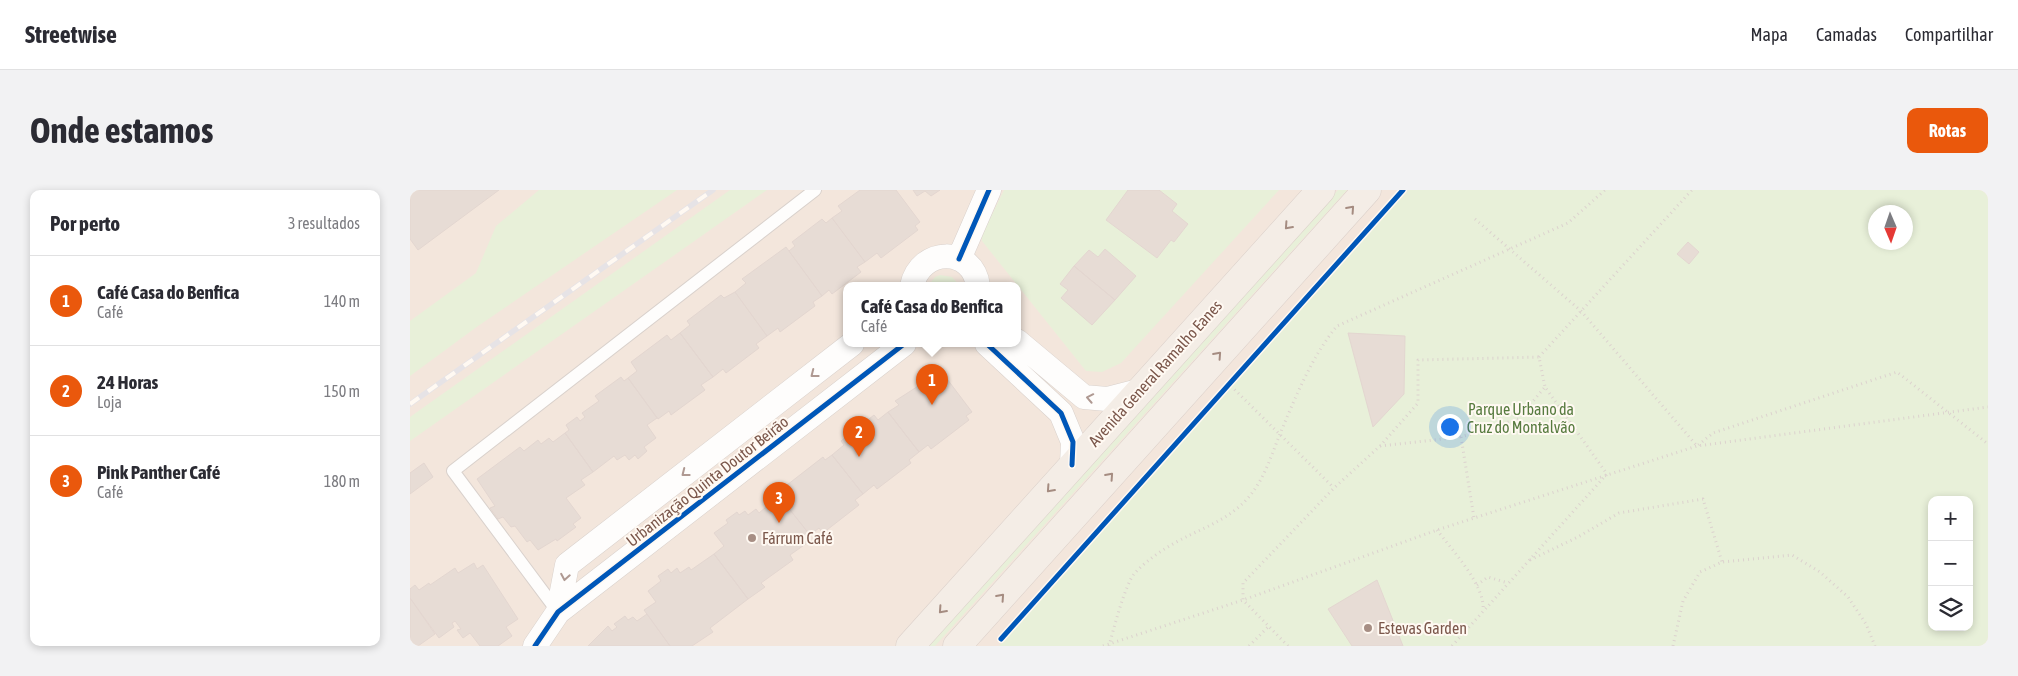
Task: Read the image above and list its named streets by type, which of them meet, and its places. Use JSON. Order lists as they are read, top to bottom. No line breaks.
{"streets":{"main road":["Avenida General Ramalho Eanes"],"street":["Urbanização Quinta Doutor Beirão"]},"parks":["Parque Urbano da Cruz do Montalvão"],"places":["Fárrum Café","Estevas Garden"],"north":"bottom","page":{"header":"Streetwise","nav":["Mapa","Camadas","Compartilhar"],"buttons":"Rotas","title":"Onde estamos","heading":["Por perto","3 resultados"],"list":[{"mark":"1","name":"Café Casa do Benfica","note":"Café","value":"140 m"},{"mark":"2","name":"24 Horas","note":"Loja","value":"150 m"},{"mark":"3","name":"Pink Panther Café","note":"Café","value":"180 m"}],"popup":["Café Casa do Benfica","Café"],"pins":["1","2","3"],"map_buttons":["+","−"]}}
